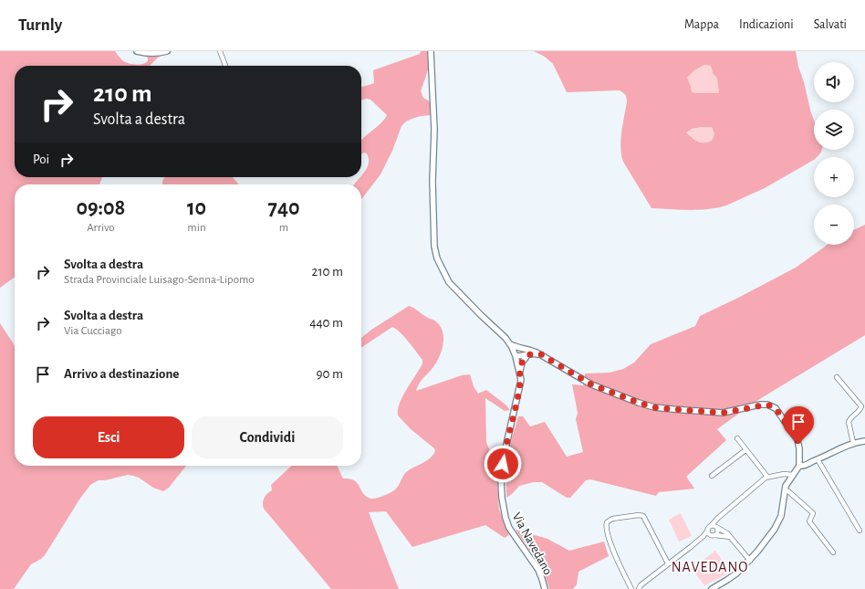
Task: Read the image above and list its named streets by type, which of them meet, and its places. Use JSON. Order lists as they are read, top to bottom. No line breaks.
{"streets":{"street":["Via Navedano"]},"districts":["NAVEDANO"],"page":{"header":"Turnly","nav":["Mappa","Indicazioni","Salvati"],"map_buttons":["+","−"],"turn":["210 m","Svolta a destra"],"then":"Poi","eta":["09:08","Arrivo","10","min","740","m"],"list":[{"name":"Svolta a destra","note":"Strada Provinciale Luisago-Senna-Lipomo","value":"210 m"},{"name":"Svolta a destra","note":"Via Cucciago","value":"440 m"},{"name":"Arrivo a destinazione","value":"90 m"}],"buttons":["Esci","Condividi"]}}
